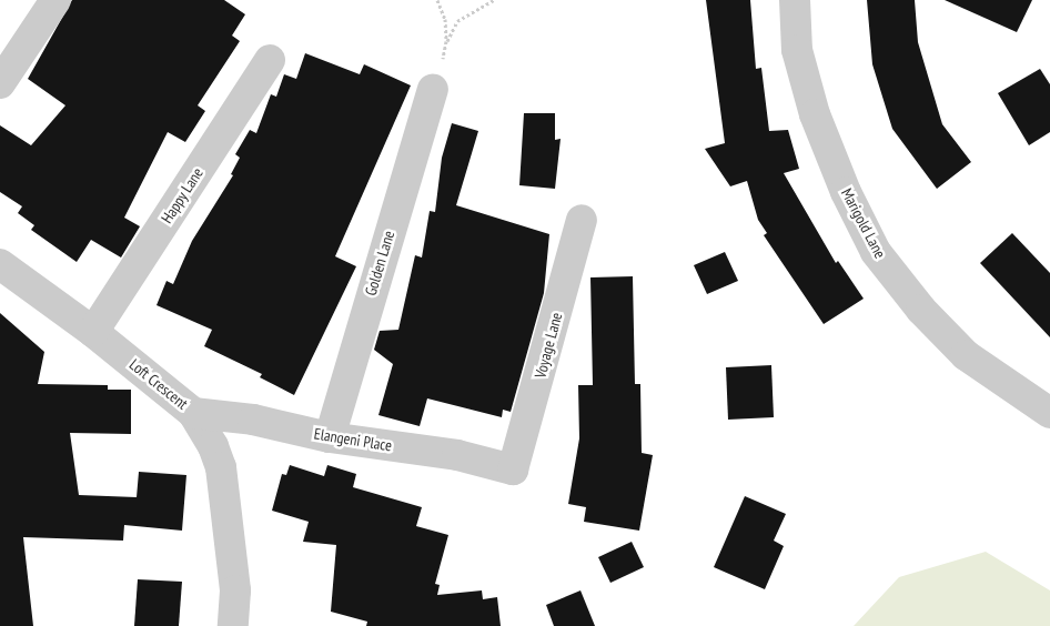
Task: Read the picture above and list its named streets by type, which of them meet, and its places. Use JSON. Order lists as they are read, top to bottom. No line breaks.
{"streets":{"street":["Happy Lane","Marigold Lane","Golden Lane","Voyage Lane","Loft Crescent","Elangeni Place"]},"crossings":[["Happy Lane","Loft Crescent"],["Golden Lane","Elangeni Place"],["Voyage Lane","Elangeni Place"],["Loft Crescent","Elangeni Place"]]}
